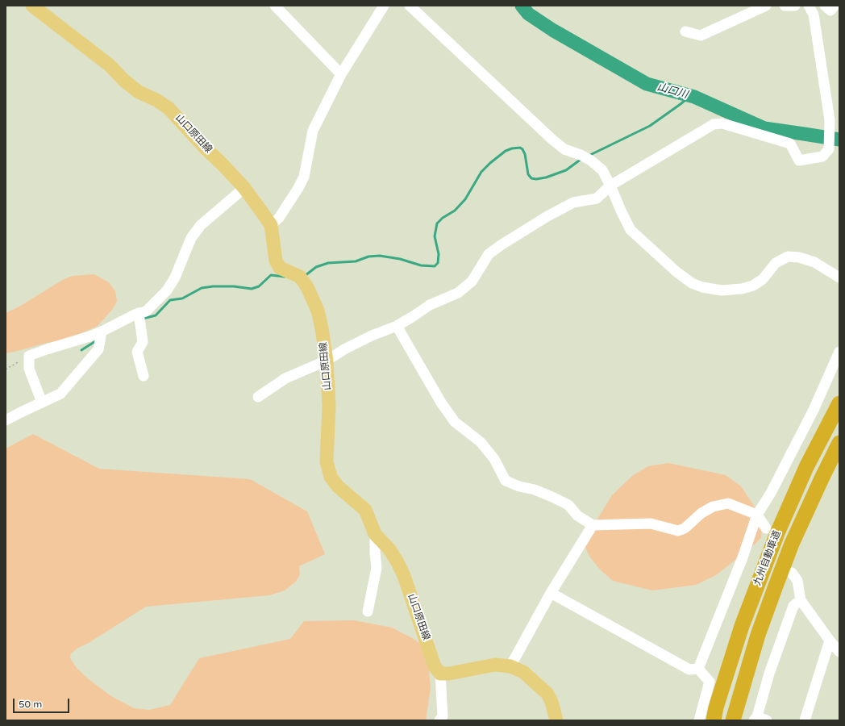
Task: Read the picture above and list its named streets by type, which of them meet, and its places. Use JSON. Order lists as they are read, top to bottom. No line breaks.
{"streets":{"highway":["九州自動車道"],"main road":["山口原田線"]},"water":["山口川"],"scale_bar":"50 m"}
